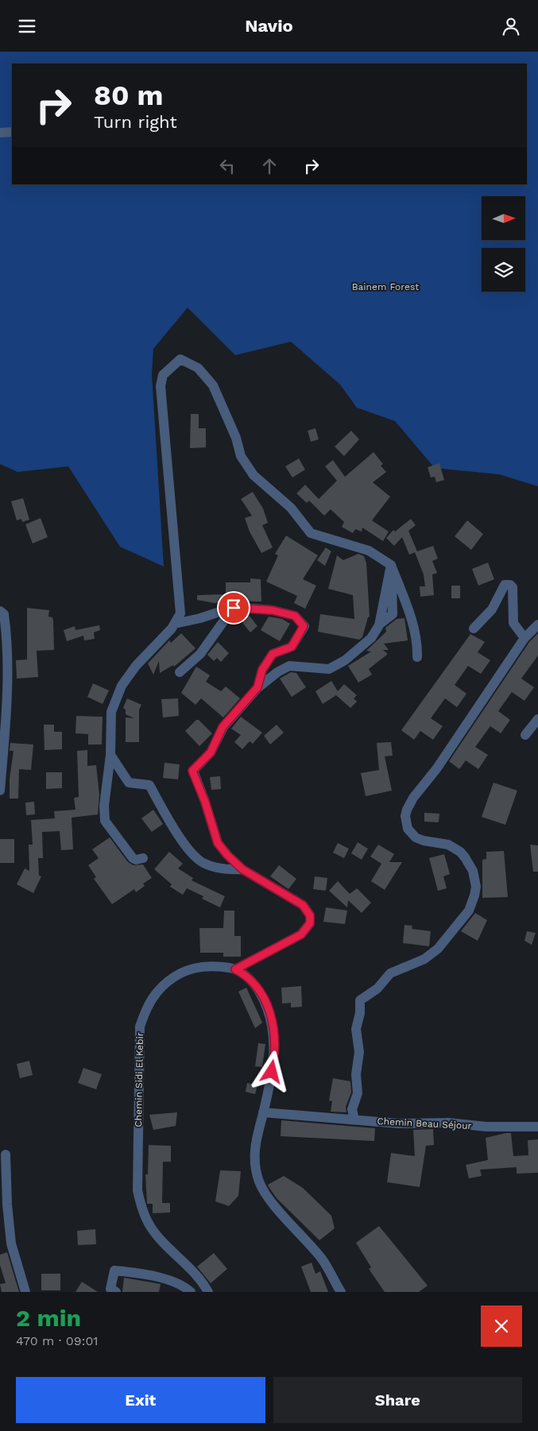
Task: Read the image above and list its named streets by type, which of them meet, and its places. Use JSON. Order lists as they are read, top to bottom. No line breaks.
{"streets":{"street":["Chemin Sidi El Kebir","Chemin Beau Séjour"]},"crossings":[["Chemin Sidi El Kebir","Chemin Beau Séjour"]],"parks":["Bainem Forest"],"north":"right","page":{"header":"Navio","turn":["80 m","Turn right"],"heading":["2 min","470 m · 09:01"],"buttons":["Exit","Share"]}}
